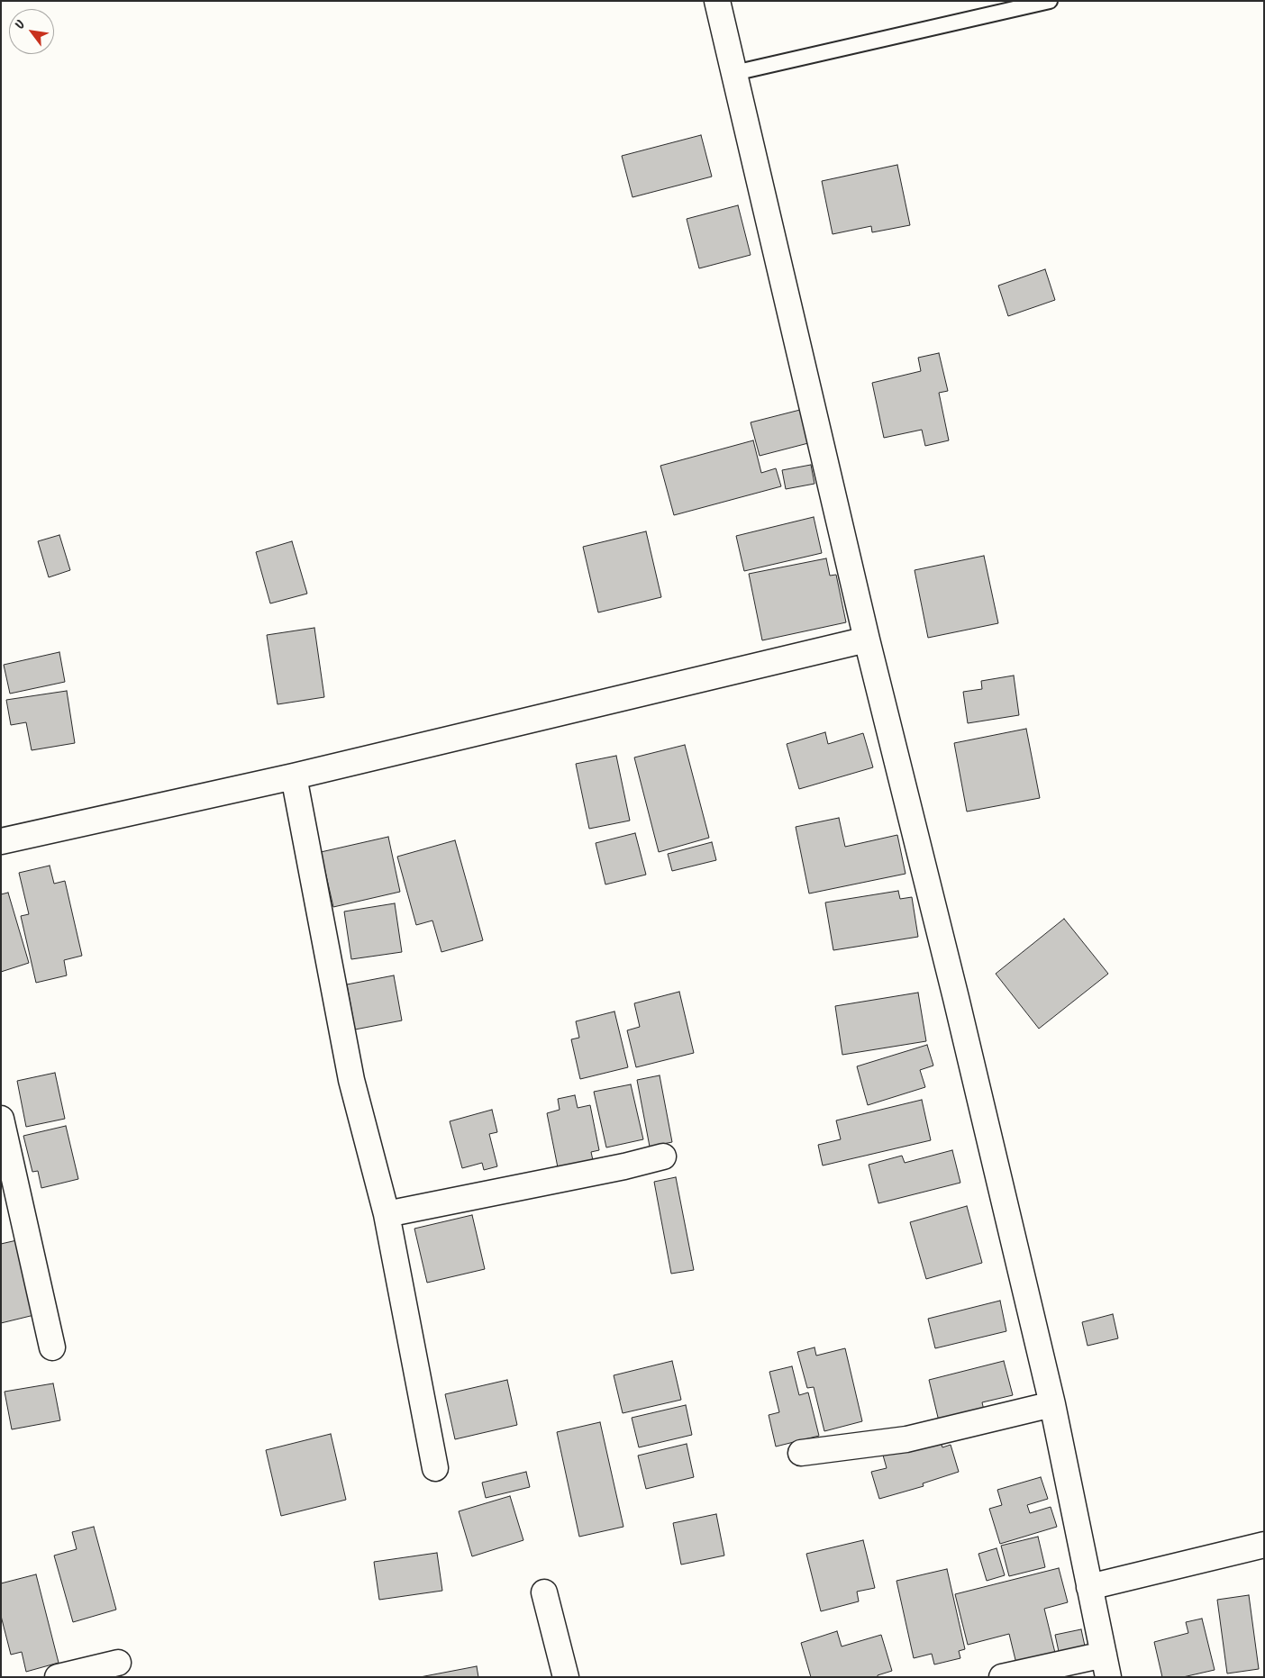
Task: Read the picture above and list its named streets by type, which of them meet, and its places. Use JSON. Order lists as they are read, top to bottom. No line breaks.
{"north":"top left"}
